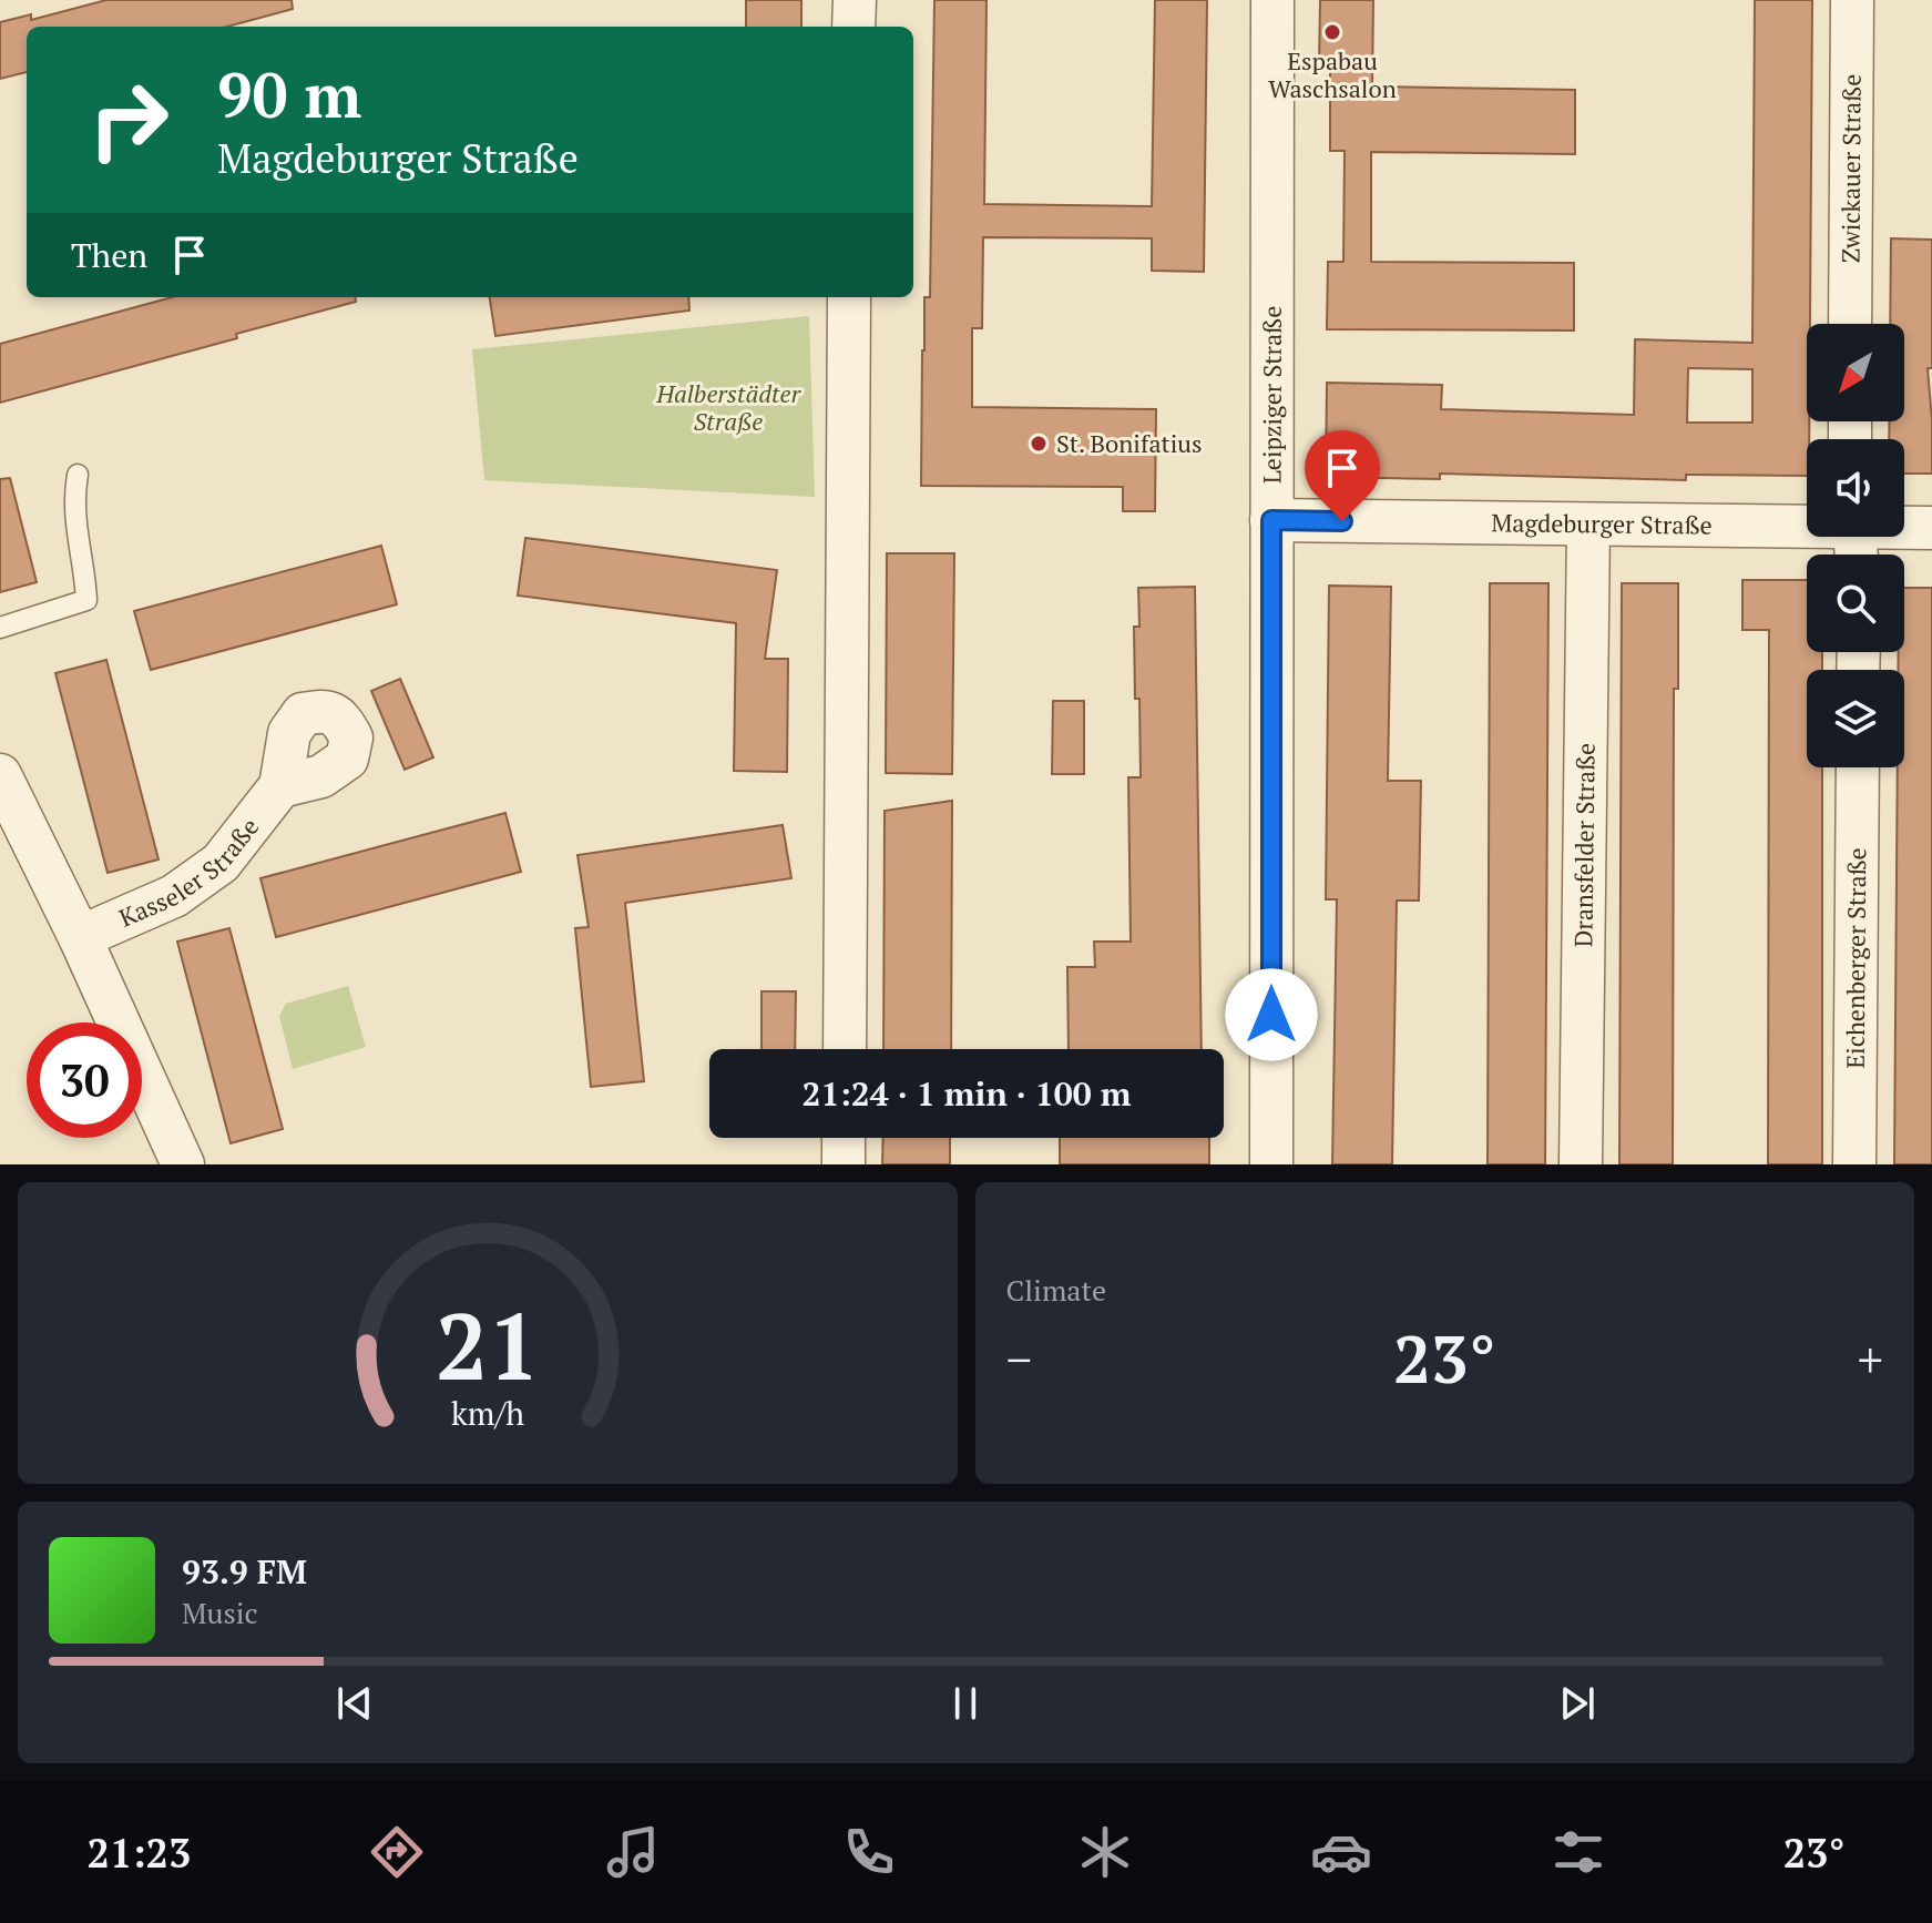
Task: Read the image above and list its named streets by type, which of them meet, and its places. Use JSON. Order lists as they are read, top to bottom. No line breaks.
{"streets":{"street":["Zwickauer Straße","Leipziger Straße","Magdeburger Straße","Dransfelder Straße","Kasseler Straße","Eichenberger Straße"]},"crossings":[["Leipziger Straße","Magdeburger Straße"],["Magdeburger Straße","Dransfelder Straße"]],"parks":["Halberstädter Straße"],"places":["Espabau Waschsalon","St. Bonifatius"],"north":"bottom left","page":{"turn":["90 m","Magdeburger Straße"],"then":"Then","limit":"30","trip":"21:24 · 1 min · 100 m","tile":"Climate","heat":["−","23°","+"],"song":["93.9 FM","Music"],"tabs":["21:23","23°"],"gauge":["21","km/h"]}}
